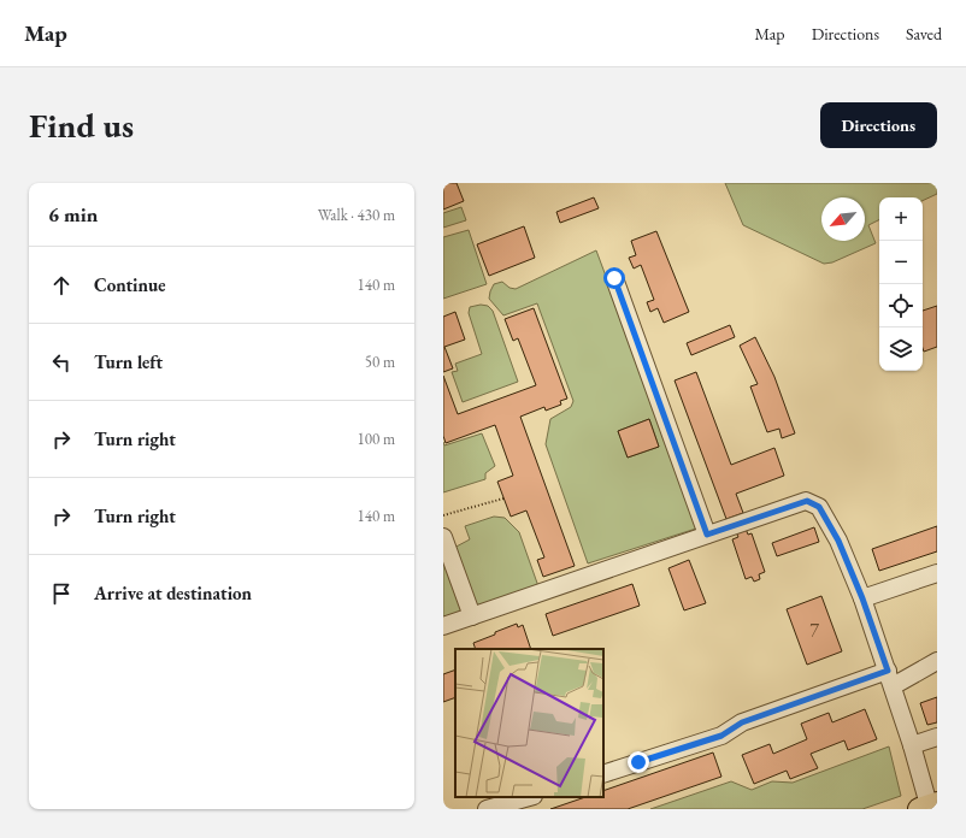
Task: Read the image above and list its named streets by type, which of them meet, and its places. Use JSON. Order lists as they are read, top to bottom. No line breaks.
{"house_numbers":["7"],"north":"bottom left","page":{"header":"Map","nav":["Map","Directions","Saved"],"buttons":"Directions","title":"Find us","heading":["6 min","Walk · 430 m"],"map_buttons":["+","−"],"list":[["Continue","140 m"],["Turn left","50 m"],["Turn right","100 m"],["Turn right","140 m"],"Arrive at destination"]}}
